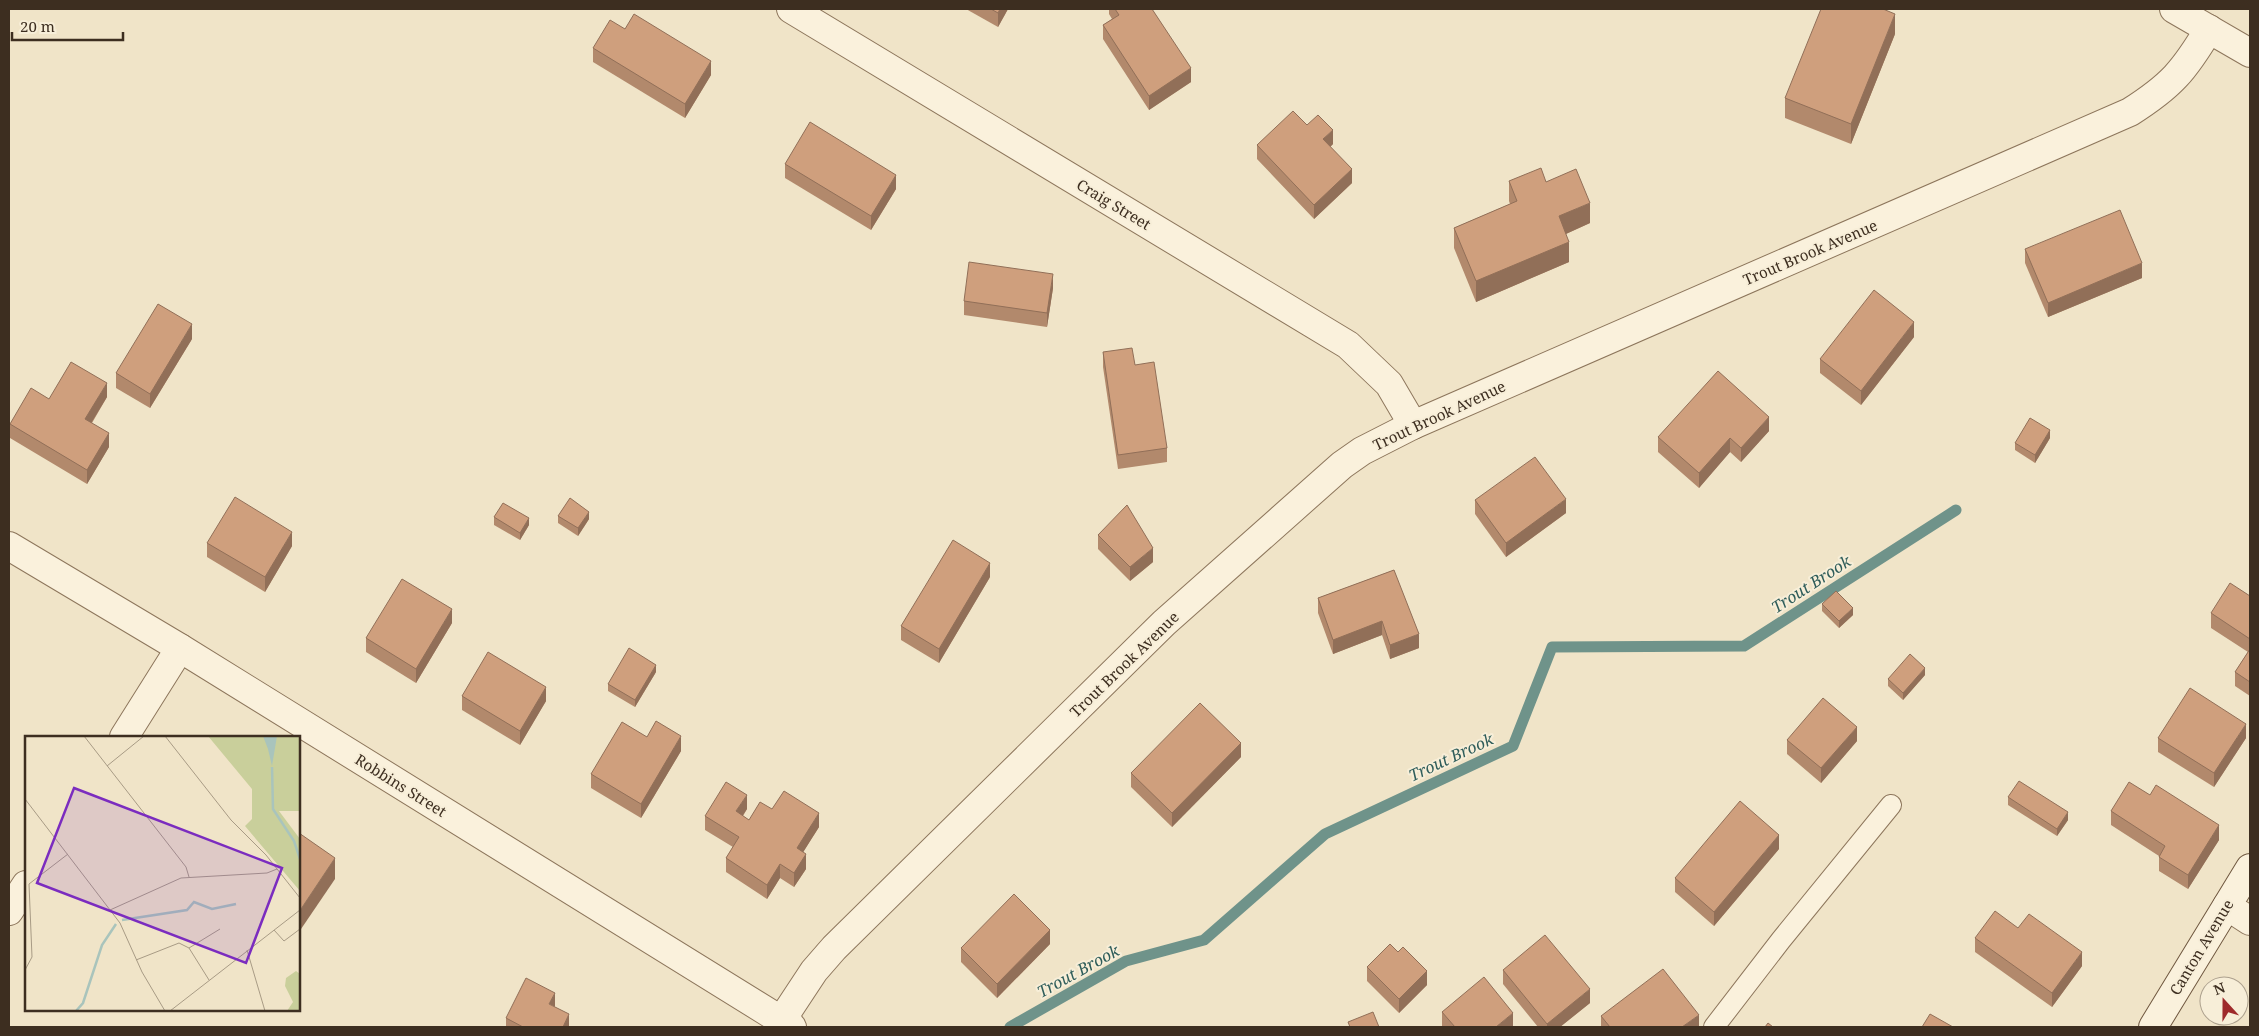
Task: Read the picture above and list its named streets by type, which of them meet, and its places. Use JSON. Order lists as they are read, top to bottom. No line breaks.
{"streets":{"street":["Craig Street","Trout Brook Avenue","Robbins Street","Canton Avenue"]},"crossings":[["Craig Street","Trout Brook Avenue"],["Trout Brook Avenue","Robbins Street"]],"water":["Trout Brook"],"scale_bar":"20 m","north":"top"}
